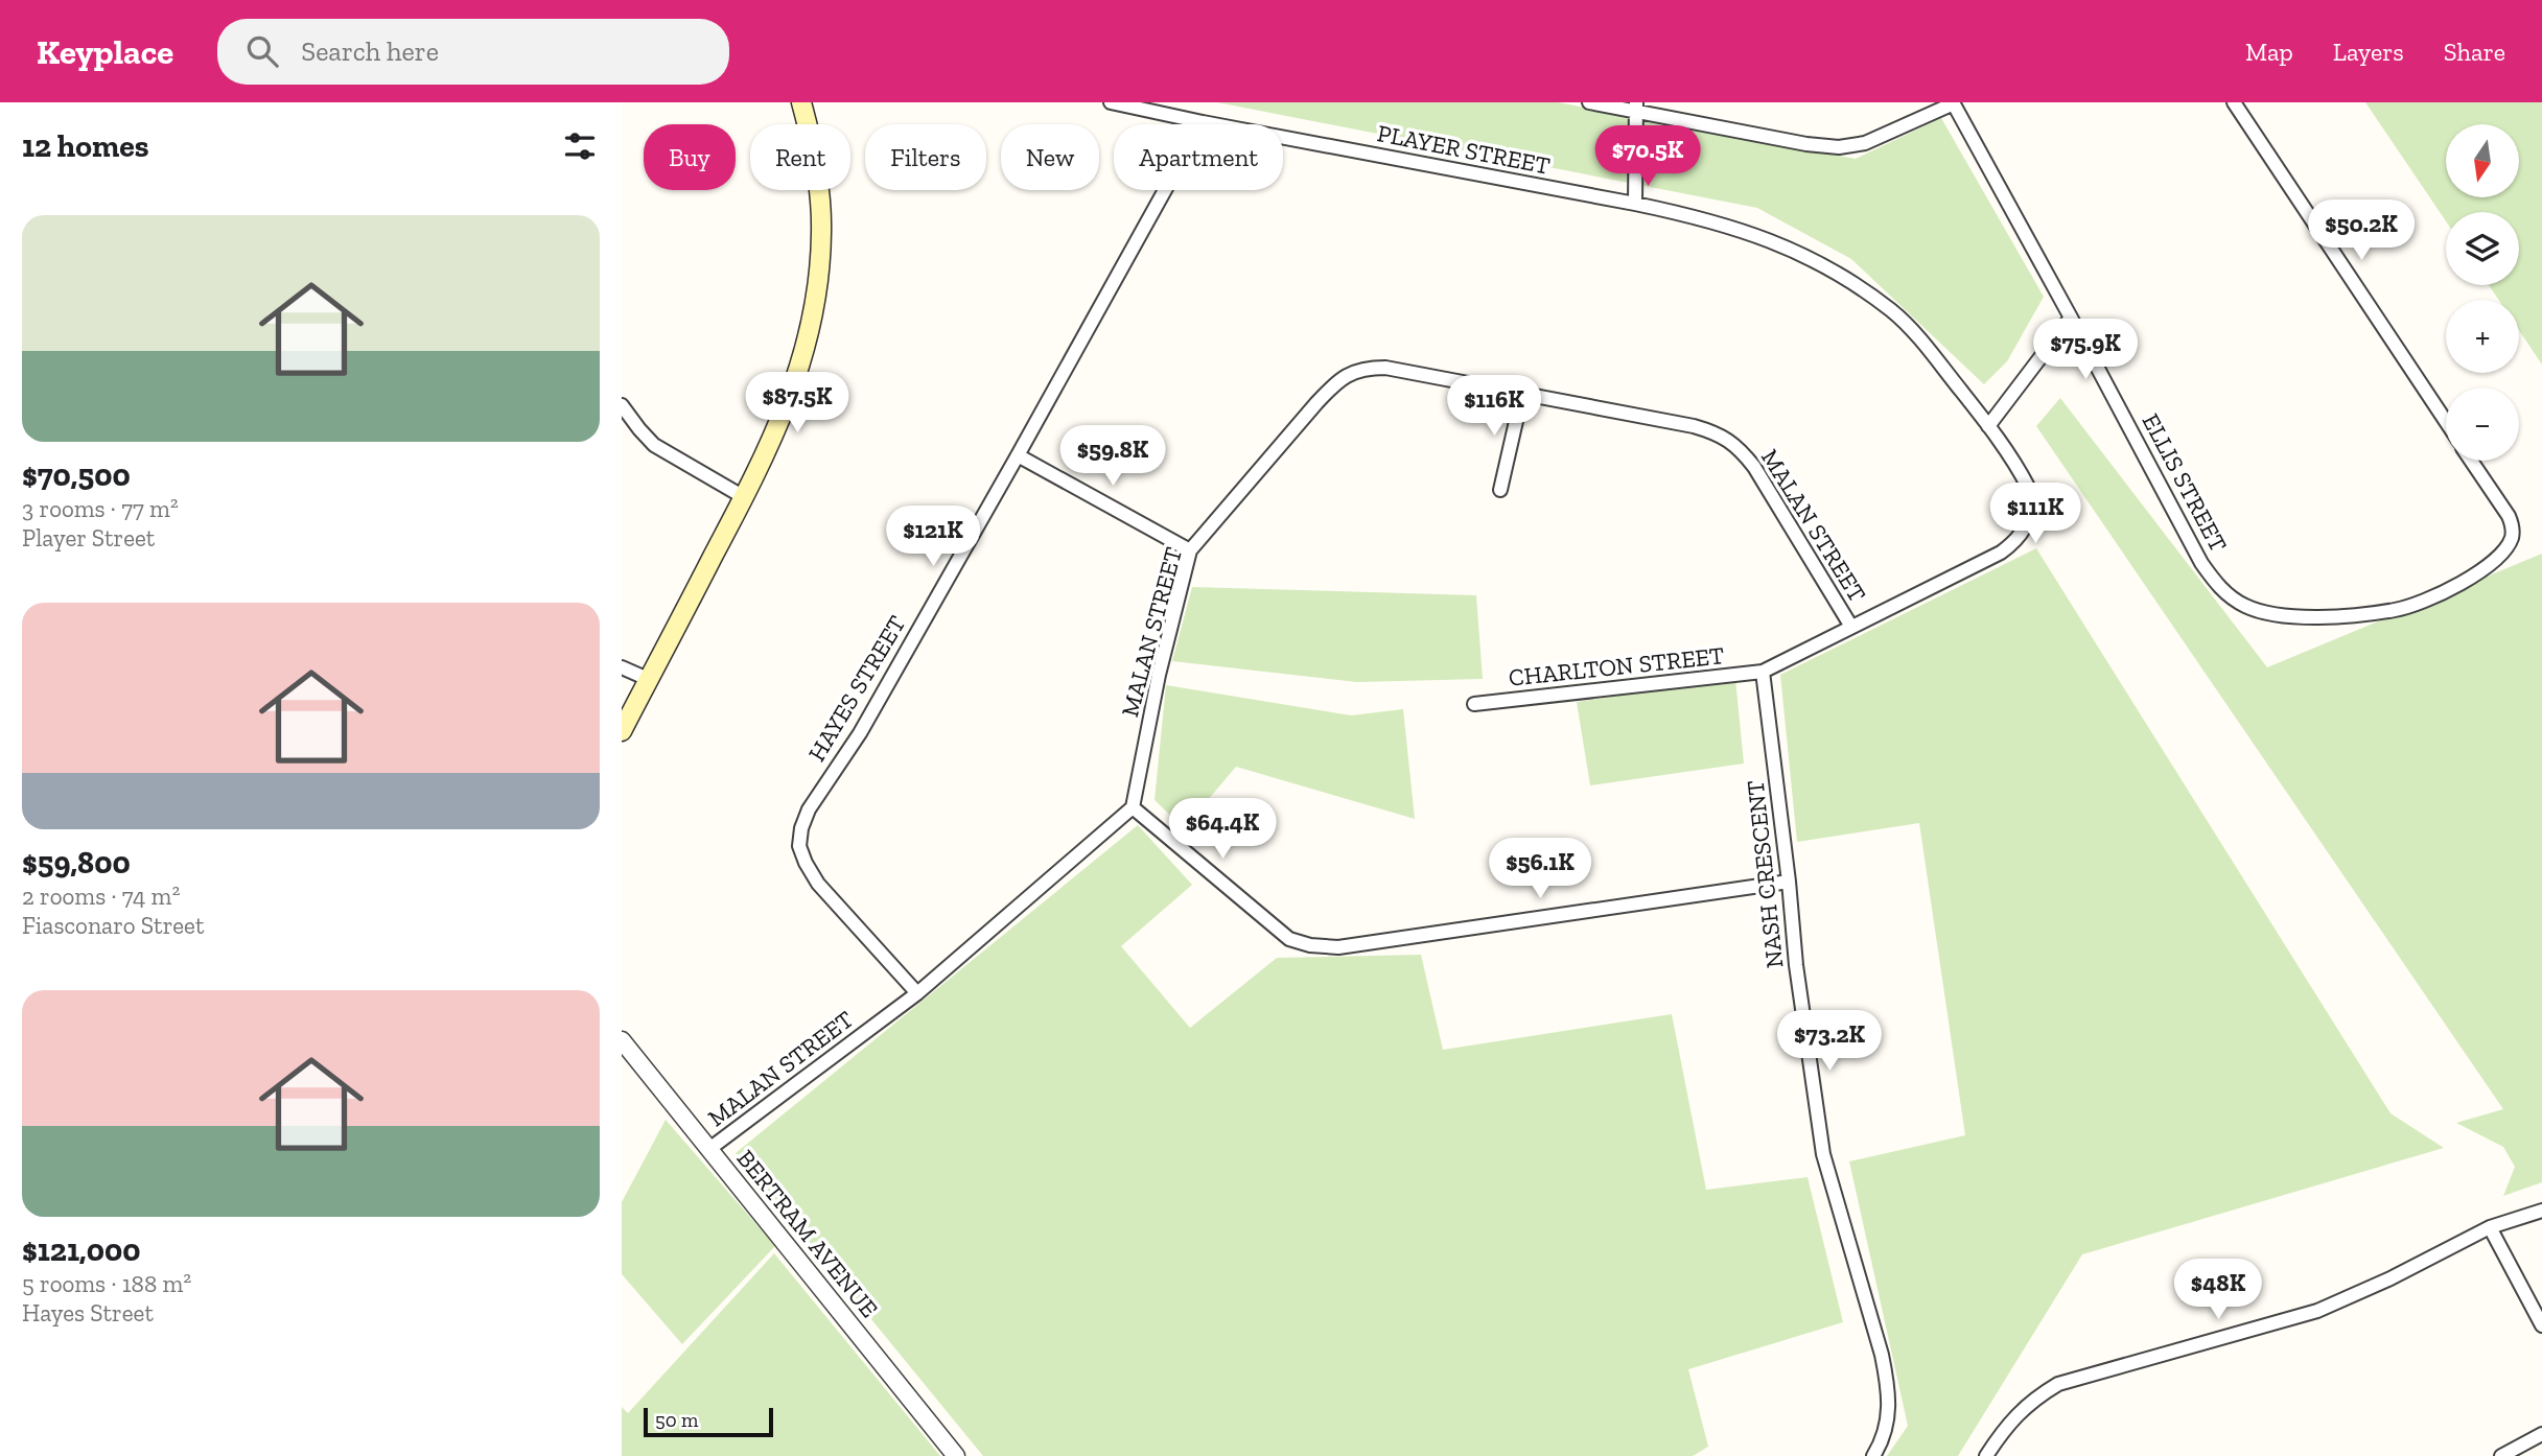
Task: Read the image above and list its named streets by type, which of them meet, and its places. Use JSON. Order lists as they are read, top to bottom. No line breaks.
{"streets":{"street":["PLAYER STREET","ELLIS STREET","MALAN STREET","CHARLTON STREET","HAYES STREET","NASH CRESCENT","BERTRAM AVENUE"]},"crossings":[["PLAYER STREET","MALAN STREET"],["PLAYER STREET","HAYES STREET"],["MALAN STREET","HAYES STREET"],["MALAN STREET","BERTRAM AVENUE"],["CHARLTON STREET","NASH CRESCENT"]],"scale_bar":"50 m","north":"bottom","page":{"header":"Keyplace","search":"Search here","nav":["Map","Layers","Share"],"heading":"12 homes","map_buttons":["+","−"],"chip":["Buy","Rent","Filters","New","Apartment"],"price":["$70.5K","$50.2K","$75.9K","$87.5K","$116K","$59.8K","$111K","$121K","$64.4K","$56.1K","$73.2K","$48K"],"list":[{"name":"$70,500","note":"3 rooms · 77 m² · Player Street"},{"name":"$59,800","note":"2 rooms · 74 m² · Fiasconaro Street"},{"name":"$121,000","note":"5 rooms · 188 m² · Hayes Street"}],"scale":"50 m"}}
